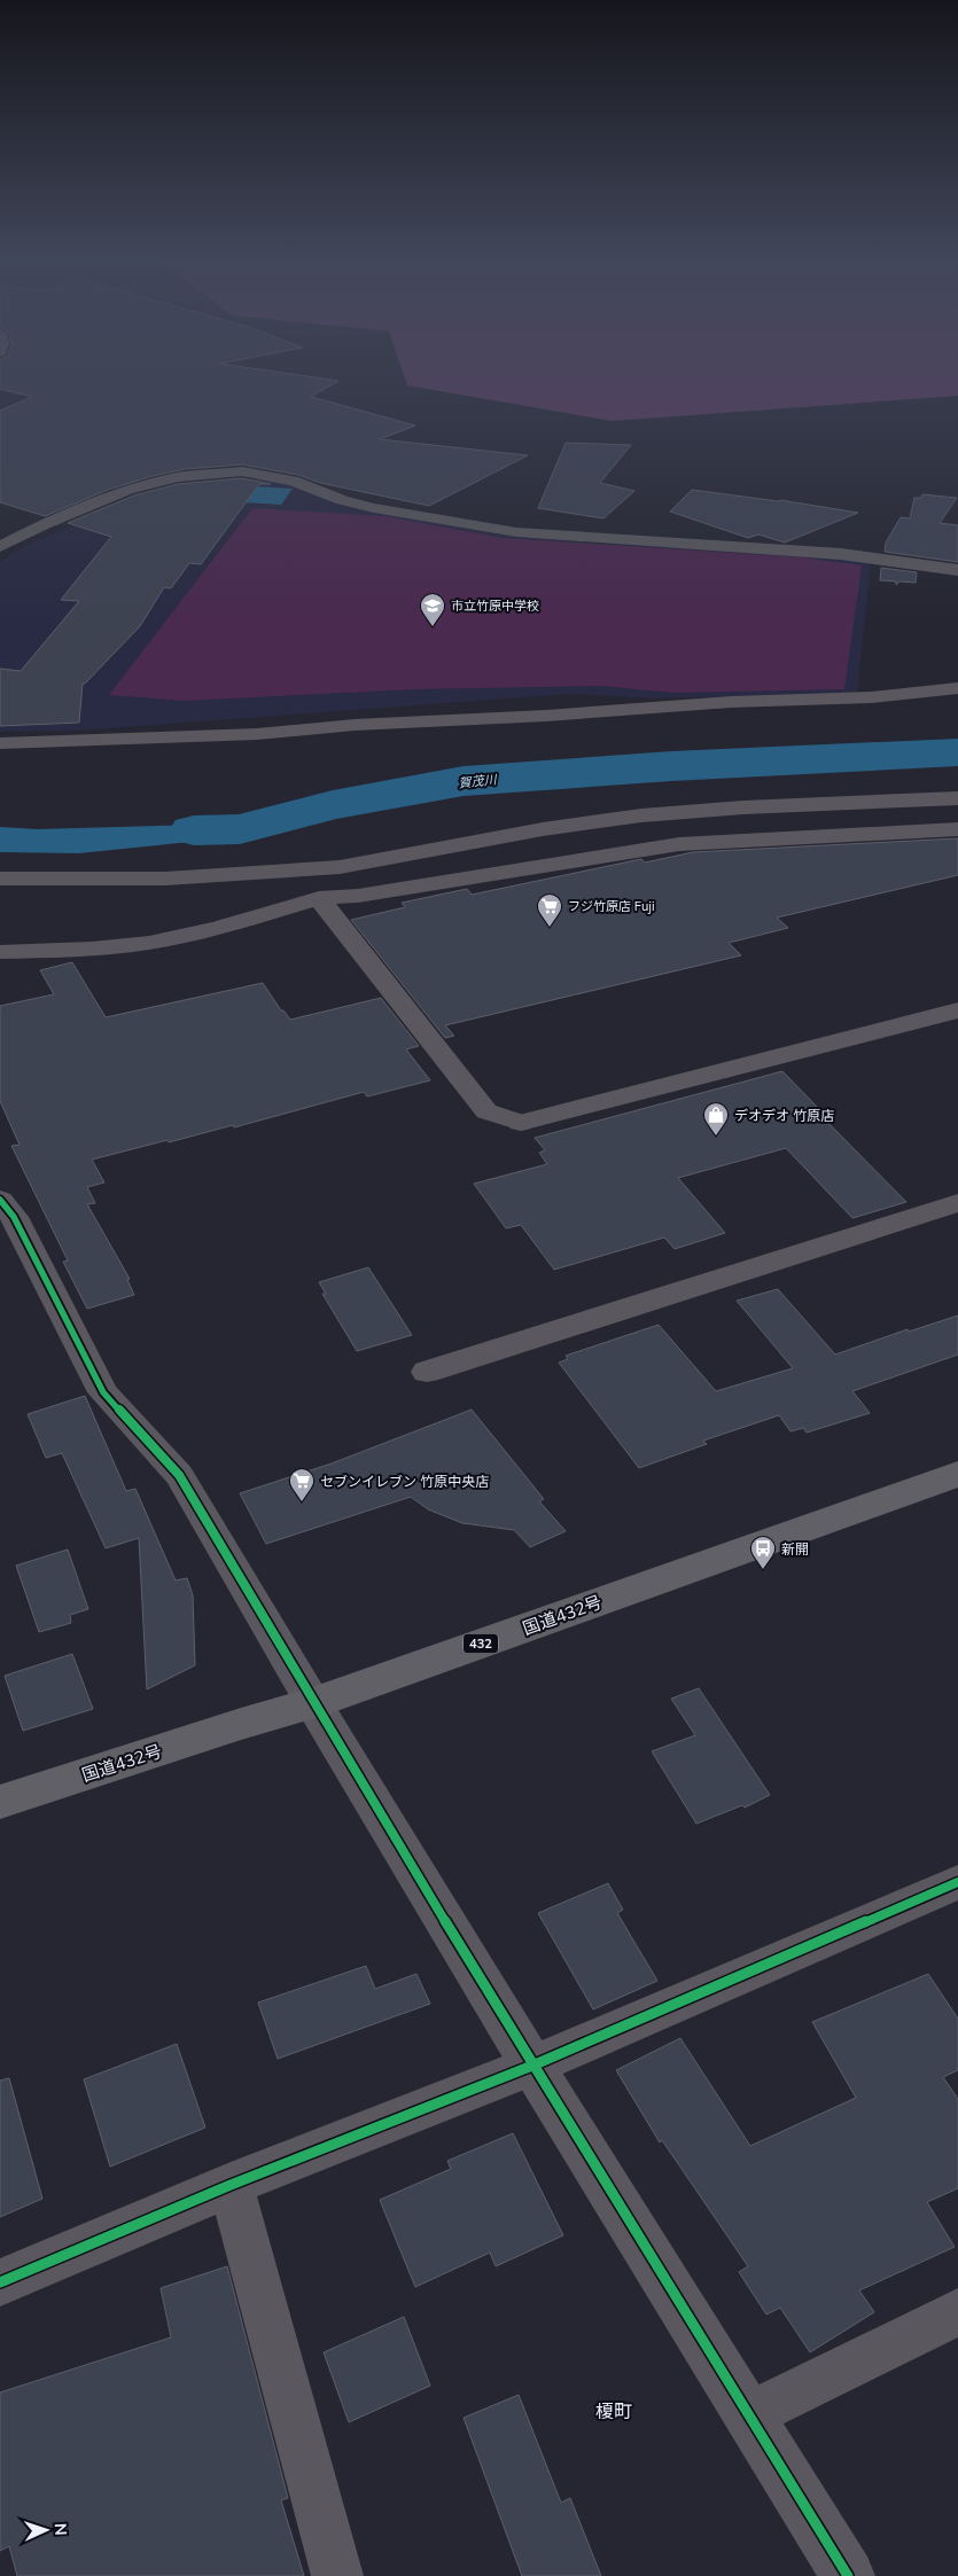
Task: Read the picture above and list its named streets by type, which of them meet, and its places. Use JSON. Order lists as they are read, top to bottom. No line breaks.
{"streets":{"highway":["国道432号","432"]},"districts":["榎町"],"water":["賀茂川"],"places":{"school or university":["市立竹原中学校"],"supermarket":["フジ竹原店 Fuji","セブンイレブン 竹原中央店"],"shop":["デオデオ 竹原店"],"bus stop":["新開"]},"north":"right"}
